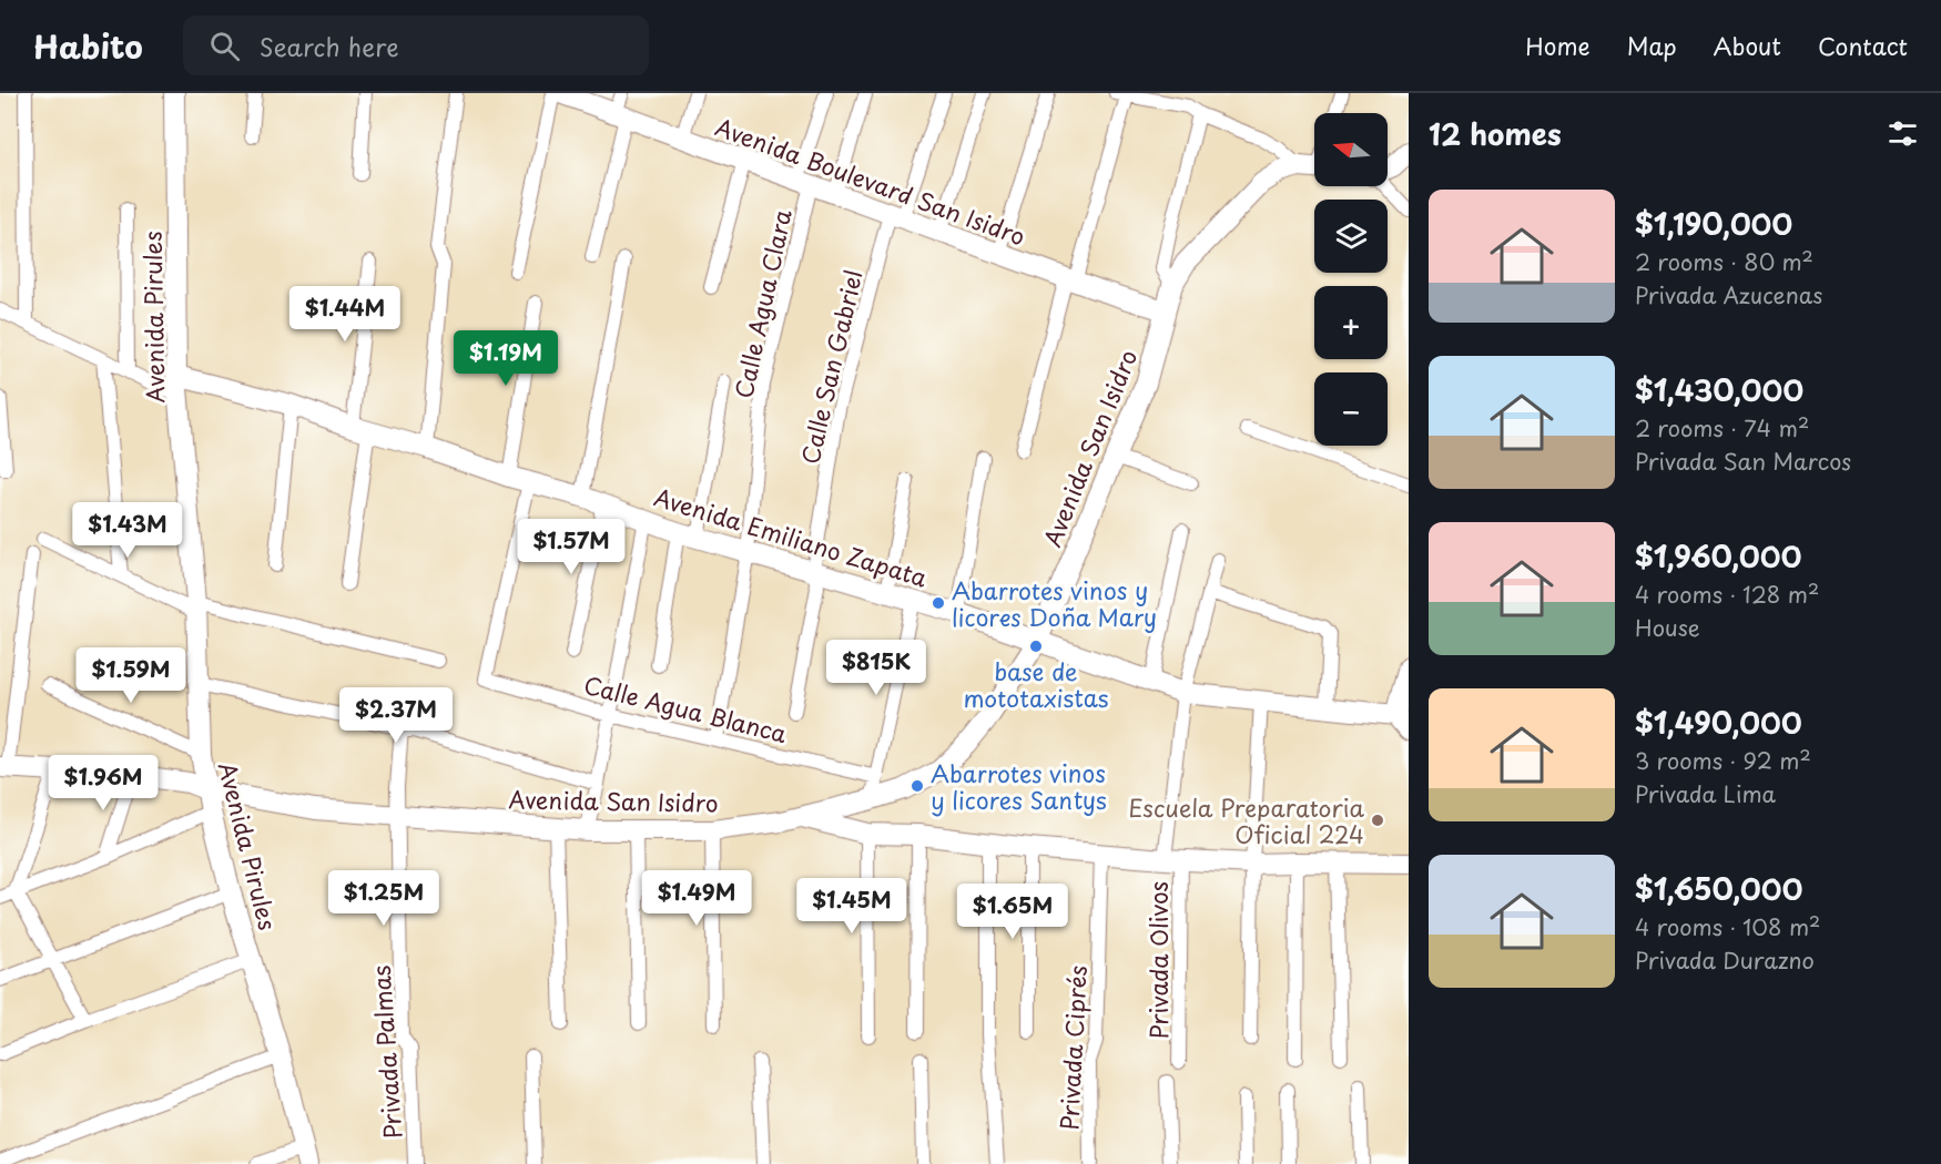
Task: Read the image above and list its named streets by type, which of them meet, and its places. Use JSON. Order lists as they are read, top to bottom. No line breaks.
{"streets":{"main road":["Avenida Boulevard San Isidro","Avenida Pirules","Avenida San Isidro","Avenida Emiliano Zapata"],"street":["Calle Agua Clara","Calle San Gabriel","Calle Agua Blanca","Privada Olivos","Privada Ciprés","Privada Palmas"]},"crossings":[["Avenida Boulevard San Isidro","Calle Agua Clara"],["Avenida Boulevard San Isidro","Calle San Gabriel"],["Avenida Boulevard San Isidro","Avenida San Isidro"],["Calle Agua Clara","Avenida Emiliano Zapata"],["Calle Agua Clara","Calle Agua Blanca"],["Avenida Pirules","Avenida San Isidro"],["Avenida Pirules","Avenida Emiliano Zapata"],["Calle San Gabriel","Avenida Emiliano Zapata"],["Avenida San Isidro","Avenida Emiliano Zapata"],["Avenida San Isidro","Privada Palmas"],["Avenida Emiliano Zapata","Calle Agua Blanca"],["Avenida Emiliano Zapata","Privada Olivos"]],"places":["Abarrotes vinos y licores Doña Mary","base de mototaxistas","Abarrotes vinos y licores Santys","Escuela Preparatoria Oficial 224"],"north":"left","page":{"header":"Habito","search":"Search here","nav":["Home","Map","About","Contact"],"heading":"12 homes","map_buttons":["+","−"],"list":[{"name":"$1,190,000","note":"2 rooms · 80 m² · Privada Azucenas"},{"name":"$1,430,000","note":"2 rooms · 74 m² · Privada San Marcos"},{"name":"$1,960,000","note":"4 rooms · 128 m² · House"},{"name":"$1,490,000","note":"3 rooms · 92 m² · Privada Lima"},{"name":"$1,650,000","note":"4 rooms · 108 m² · Privada Durazno"}],"price":["$1.44M","$1.19M","$1.43M","$1.57M","$815K","$1.59M","$2.37M","$1.96M","$1.25M","$1.49M","$1.45M","$1.65M"]}}
